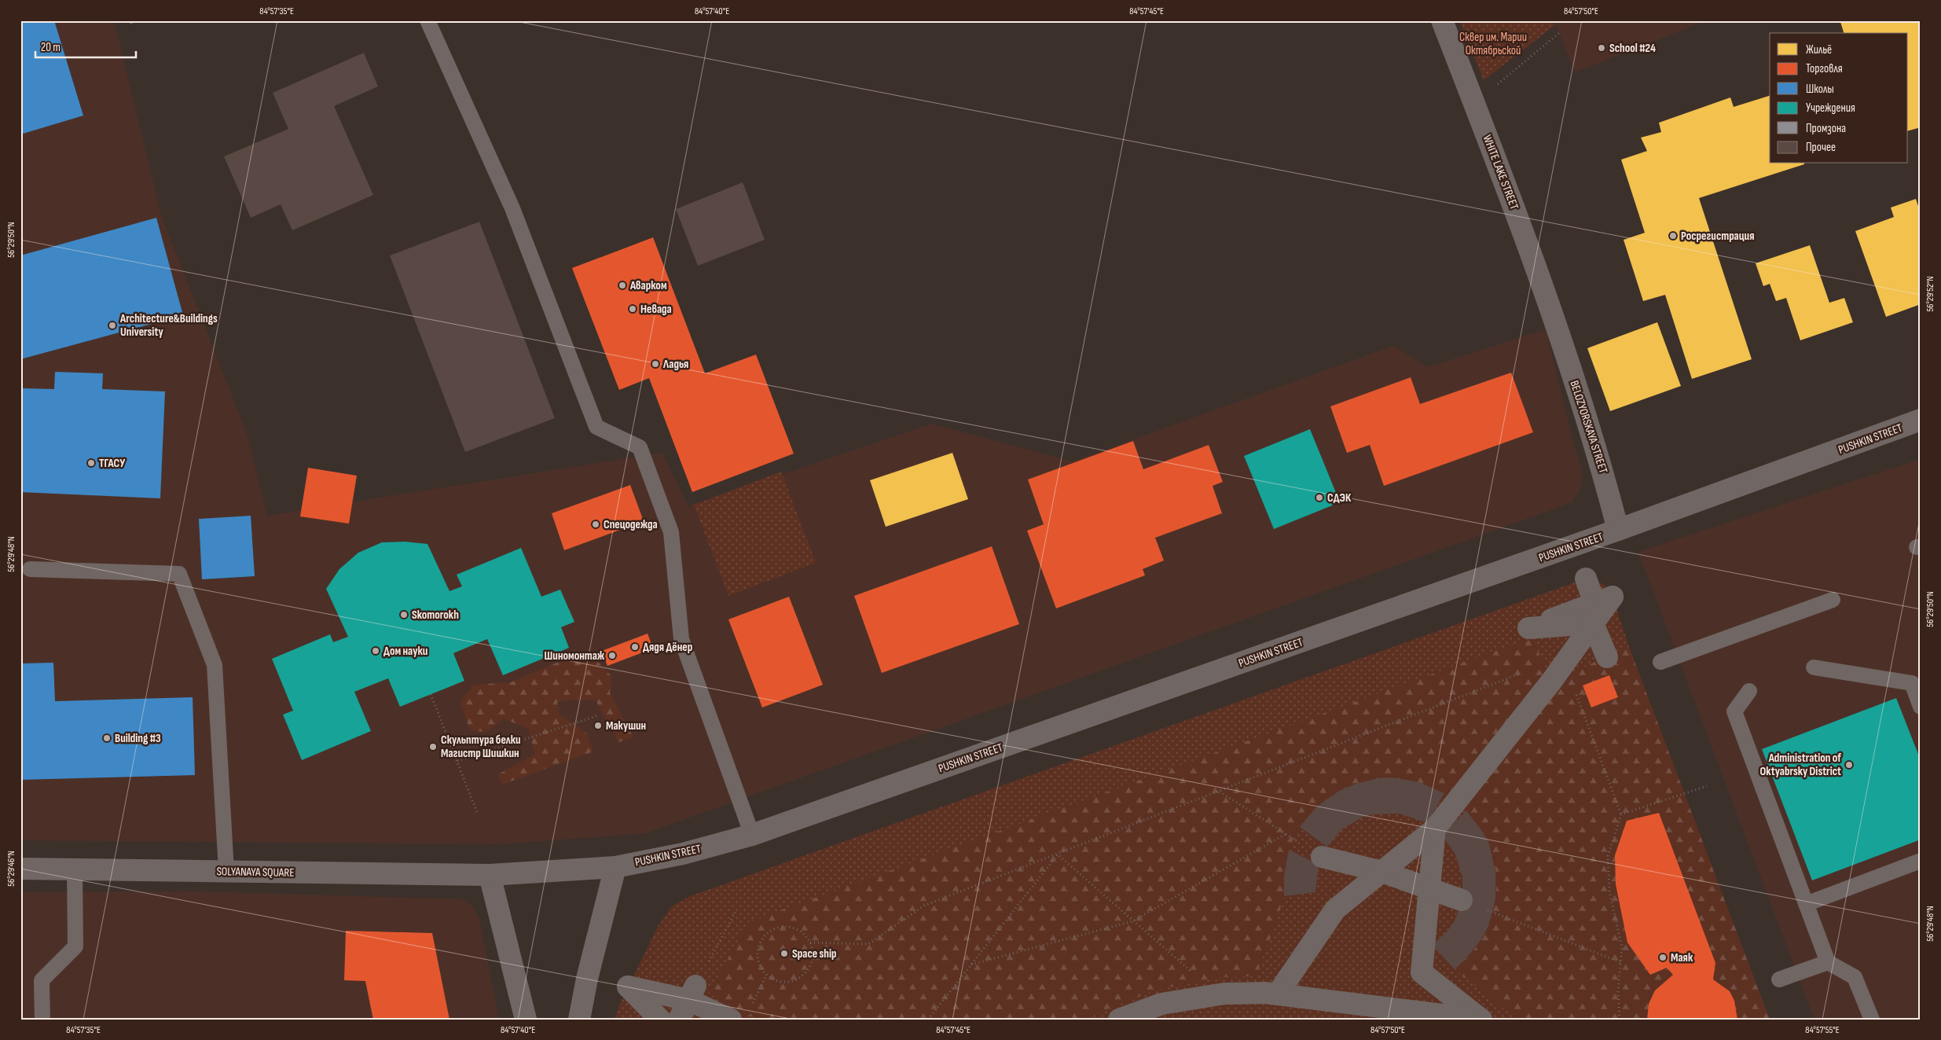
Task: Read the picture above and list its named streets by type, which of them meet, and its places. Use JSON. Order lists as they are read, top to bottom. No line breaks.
{"streets":{"street":["WHITE LAKE STREET","BELOZYORSKAYA STREET","PUSHKIN STREET","SOLYANAYA SQUARE"]},"crossings":[["WHITE LAKE STREET","BELOZYORSKAYA STREET"],["BELOZYORSKAYA STREET","PUSHKIN STREET"],["PUSHKIN STREET","SOLYANAYA SQUARE"]],"parks":["Сквер им. Марии Октябрьской"],"places":["School #24","Росрегистрация","Аварком","Невада","Architecture&Buildings University","Ладья","ТГАСУ","СДЭК","Спецодежда","Skomorokh","Дядя Дёнер","Дом науки","Шиномонтаж","Макушин","Building #3","Скульптура белки Магистр Шишкин","Administration of Oktyabrsky District","Space ship","Маяк"],"legend":["Жильё","Торговля","Школы","Учреждения","Промзона","Прочее"],"scale_bar":"20 m","coordinates":["84°57'35\"E","84°57'40\"E","84°57'45\"E","84°57'50\"E","56°29'50\"N","56°29'52\"N","56°29'48\"N","56°29'46\"N","84°57'55\"E"]}
